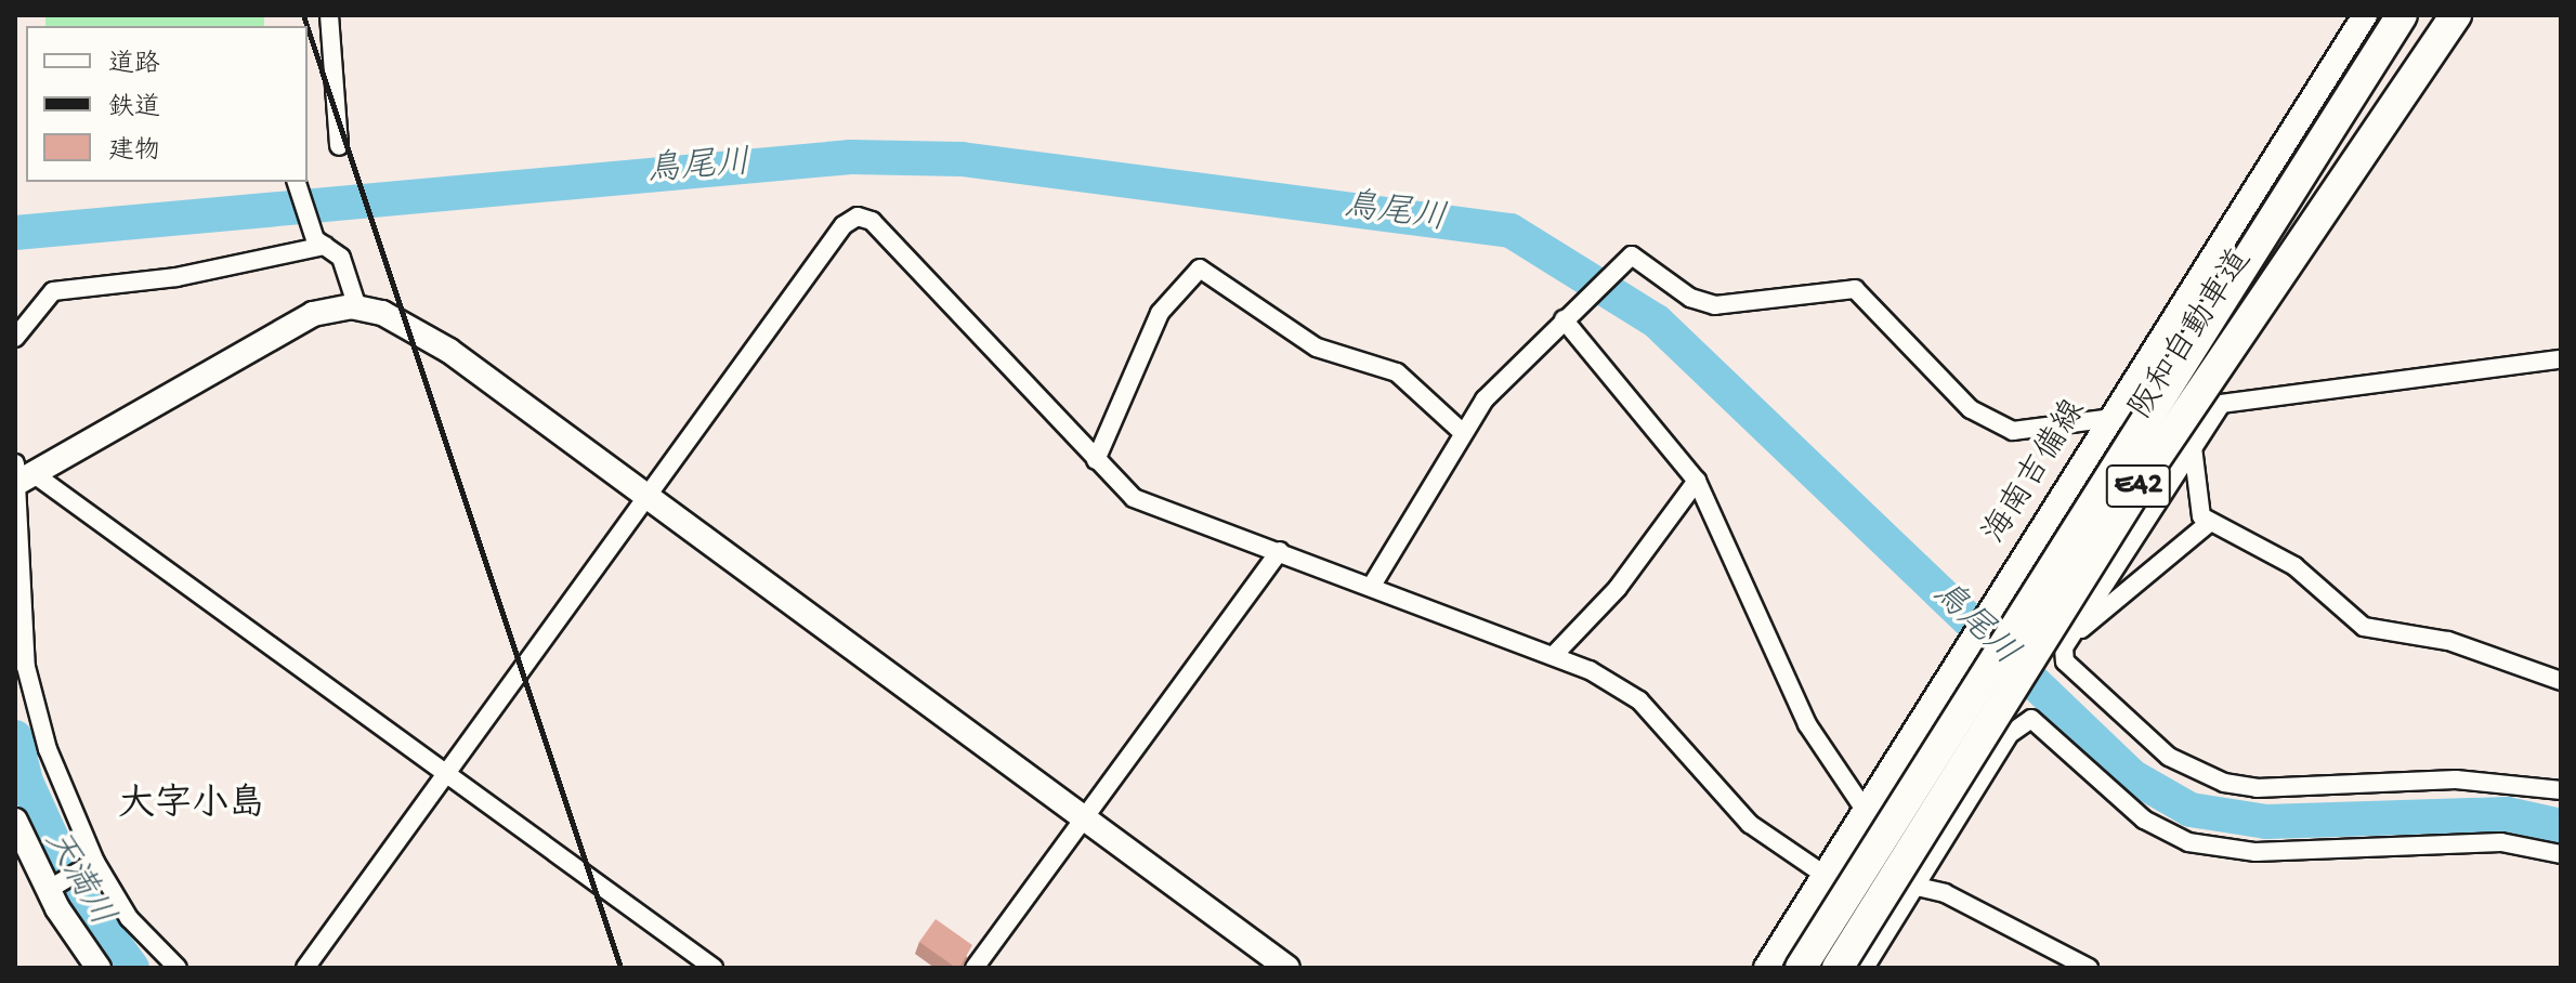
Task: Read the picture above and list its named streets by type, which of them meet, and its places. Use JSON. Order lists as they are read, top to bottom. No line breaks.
{"streets":{"highway":["阪和自動車道","E42"],"street":["海南吉備線"]},"districts":["大字小島"],"water":["鳥尾川","天満川"],"legend":["道路","鉄道","建物"]}
